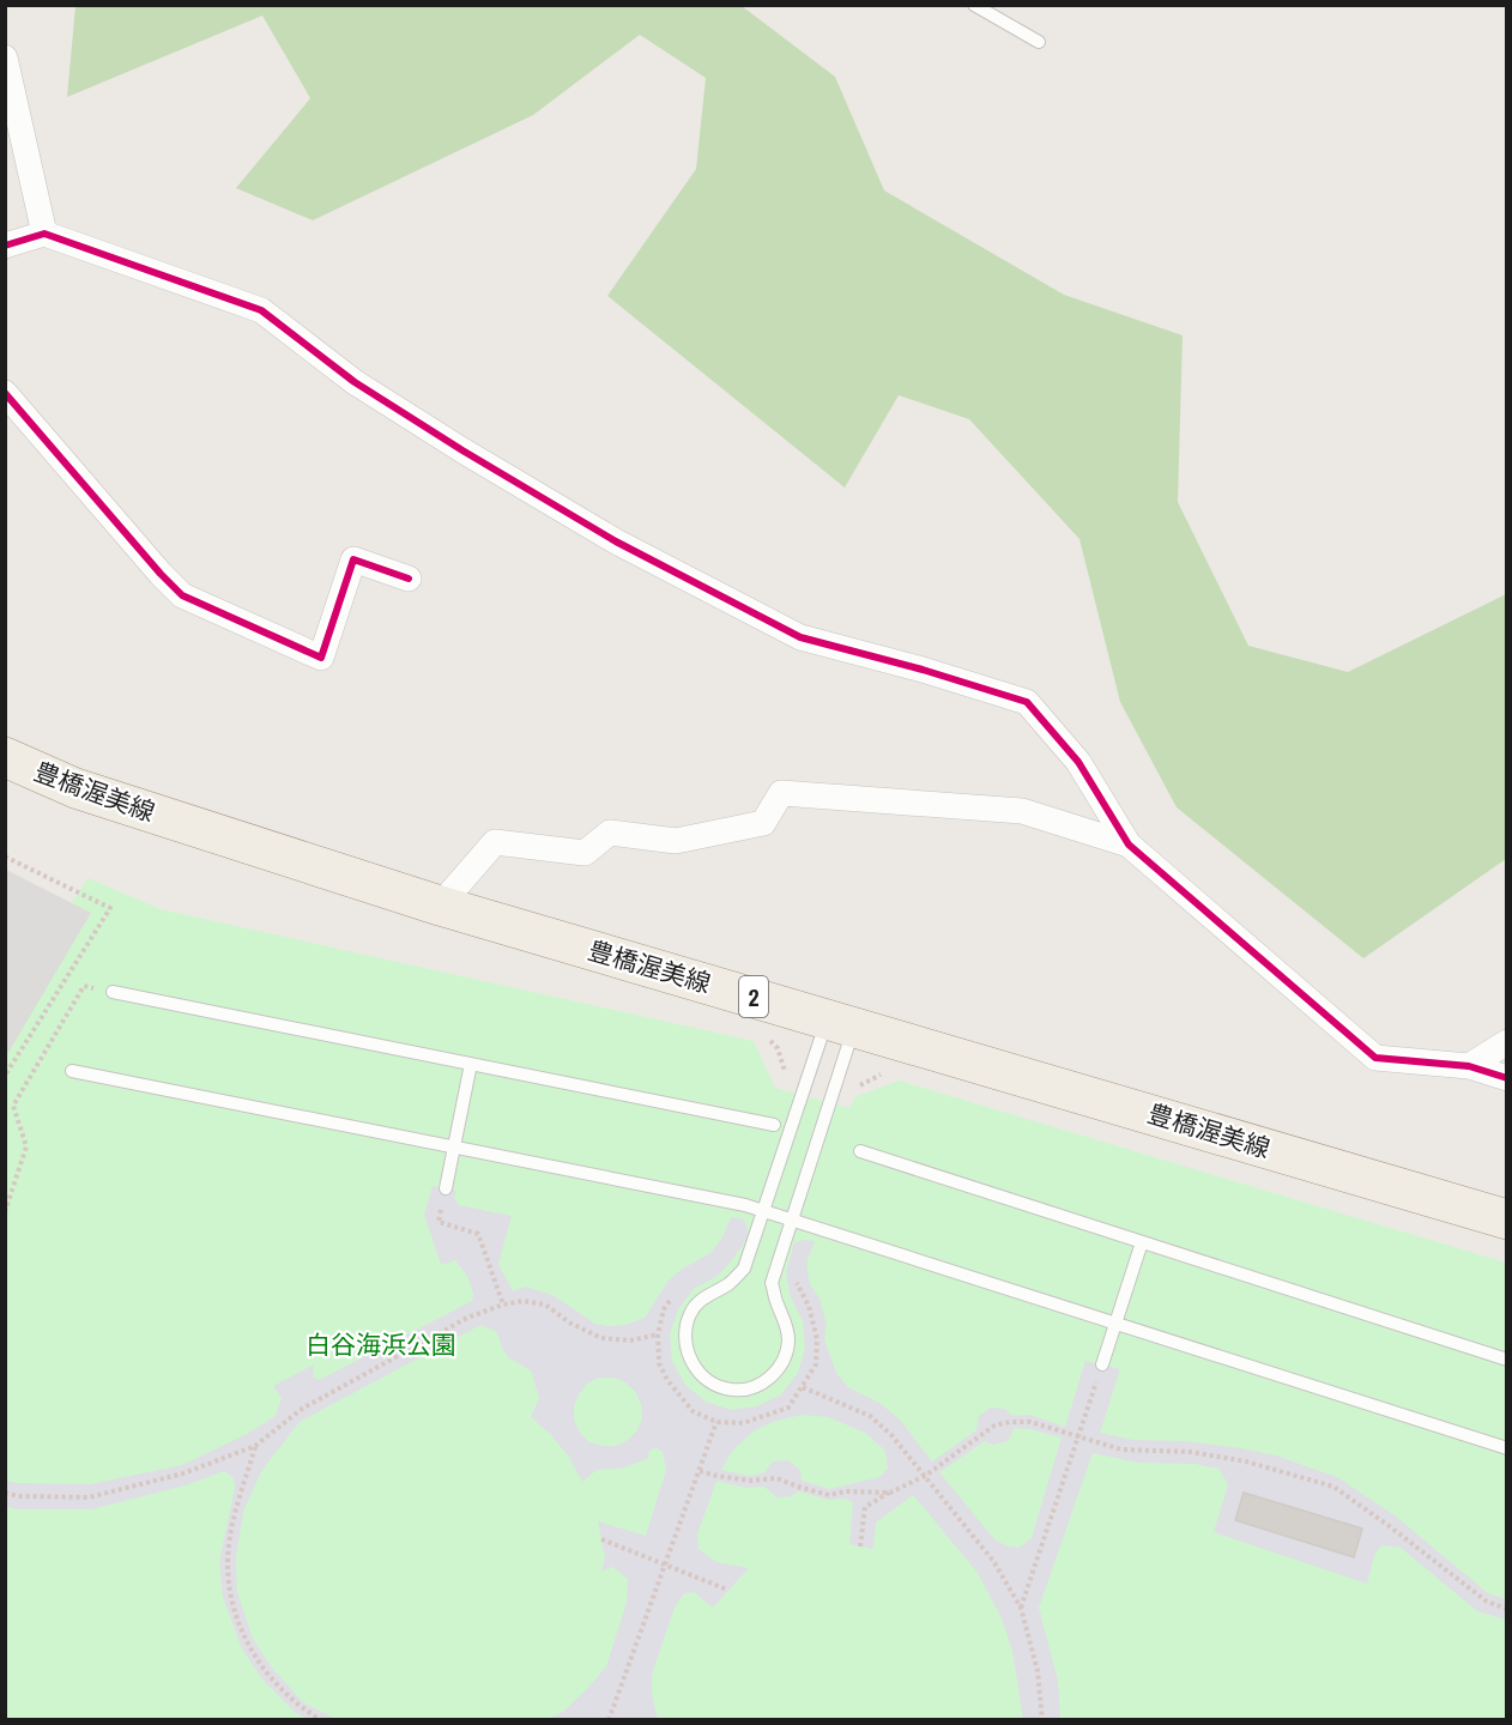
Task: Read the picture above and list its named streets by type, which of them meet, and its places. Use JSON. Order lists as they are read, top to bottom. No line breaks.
{"streets":{"main road":["豊橋渥美線","2"]},"parks":["白谷海浜公園"]}
